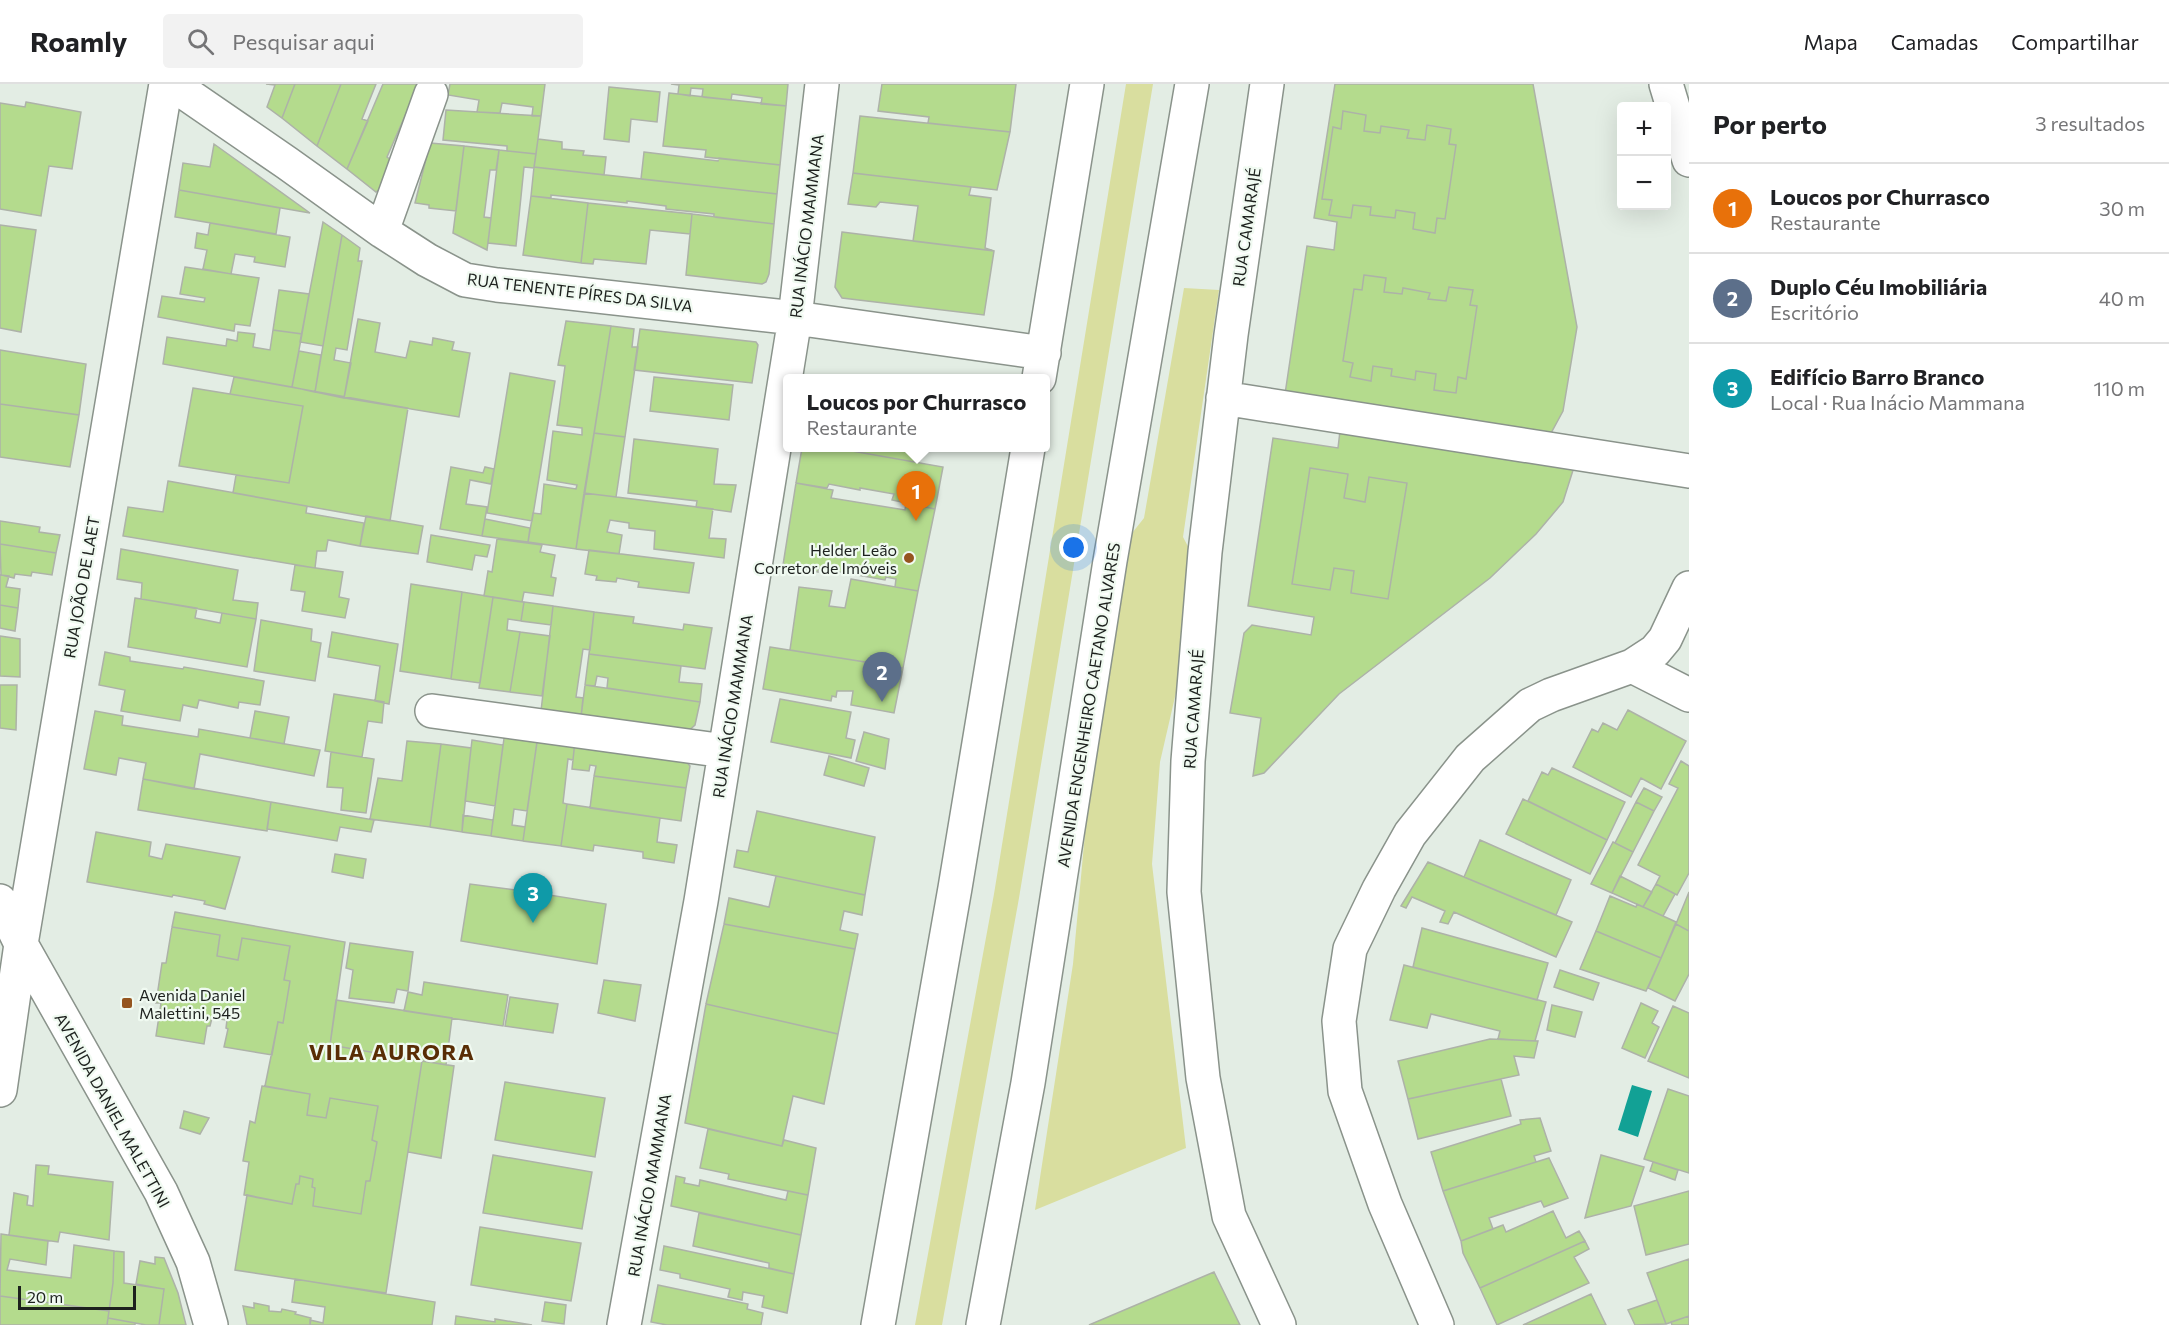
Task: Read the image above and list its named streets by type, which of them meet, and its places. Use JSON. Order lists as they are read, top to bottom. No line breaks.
{"streets":{"street":["RUA INÁCIO MAMMANA","RUA CAMARAJÉ","RUA TENENTE PÍRES DA SILVA","RUA JOÃO DE LAET","AVENIDA ENGENHEIRO CAETANO ALVARES","AVENIDA DANIEL MALETTINI"]},"crossings":[["RUA INÁCIO MAMMANA","RUA TENENTE PÍRES DA SILVA"],["RUA JOÃO DE LAET","AVENIDA DANIEL MALETTINI"]],"districts":["VILA AURORA"],"places":{"other":["Helder Leão Corretor de Imóveis"],"transit":["Avenida Daniel Malettini, 545"]},"scale_bar":"20 m","page":{"header":"Roamly","search":"Pesquisar aqui","nav":["Mapa","Camadas","Compartilhar"],"heading":["Por perto","3 resultados"],"map_buttons":["+","−"],"list":[{"mark":"1","name":"Loucos por Churrasco","note":"Restaurante","value":"30 m"},{"mark":"2","name":"Duplo Céu Imobiliária","note":"Escritório","value":"40 m"},{"mark":"3","name":"Edifício Barro Branco","note":"Local · Rua Inácio Mammana","value":"110 m"}],"popup":["Loucos por Churrasco","Restaurante"],"pins":["1","2","3"],"scale":"20 m"}}
